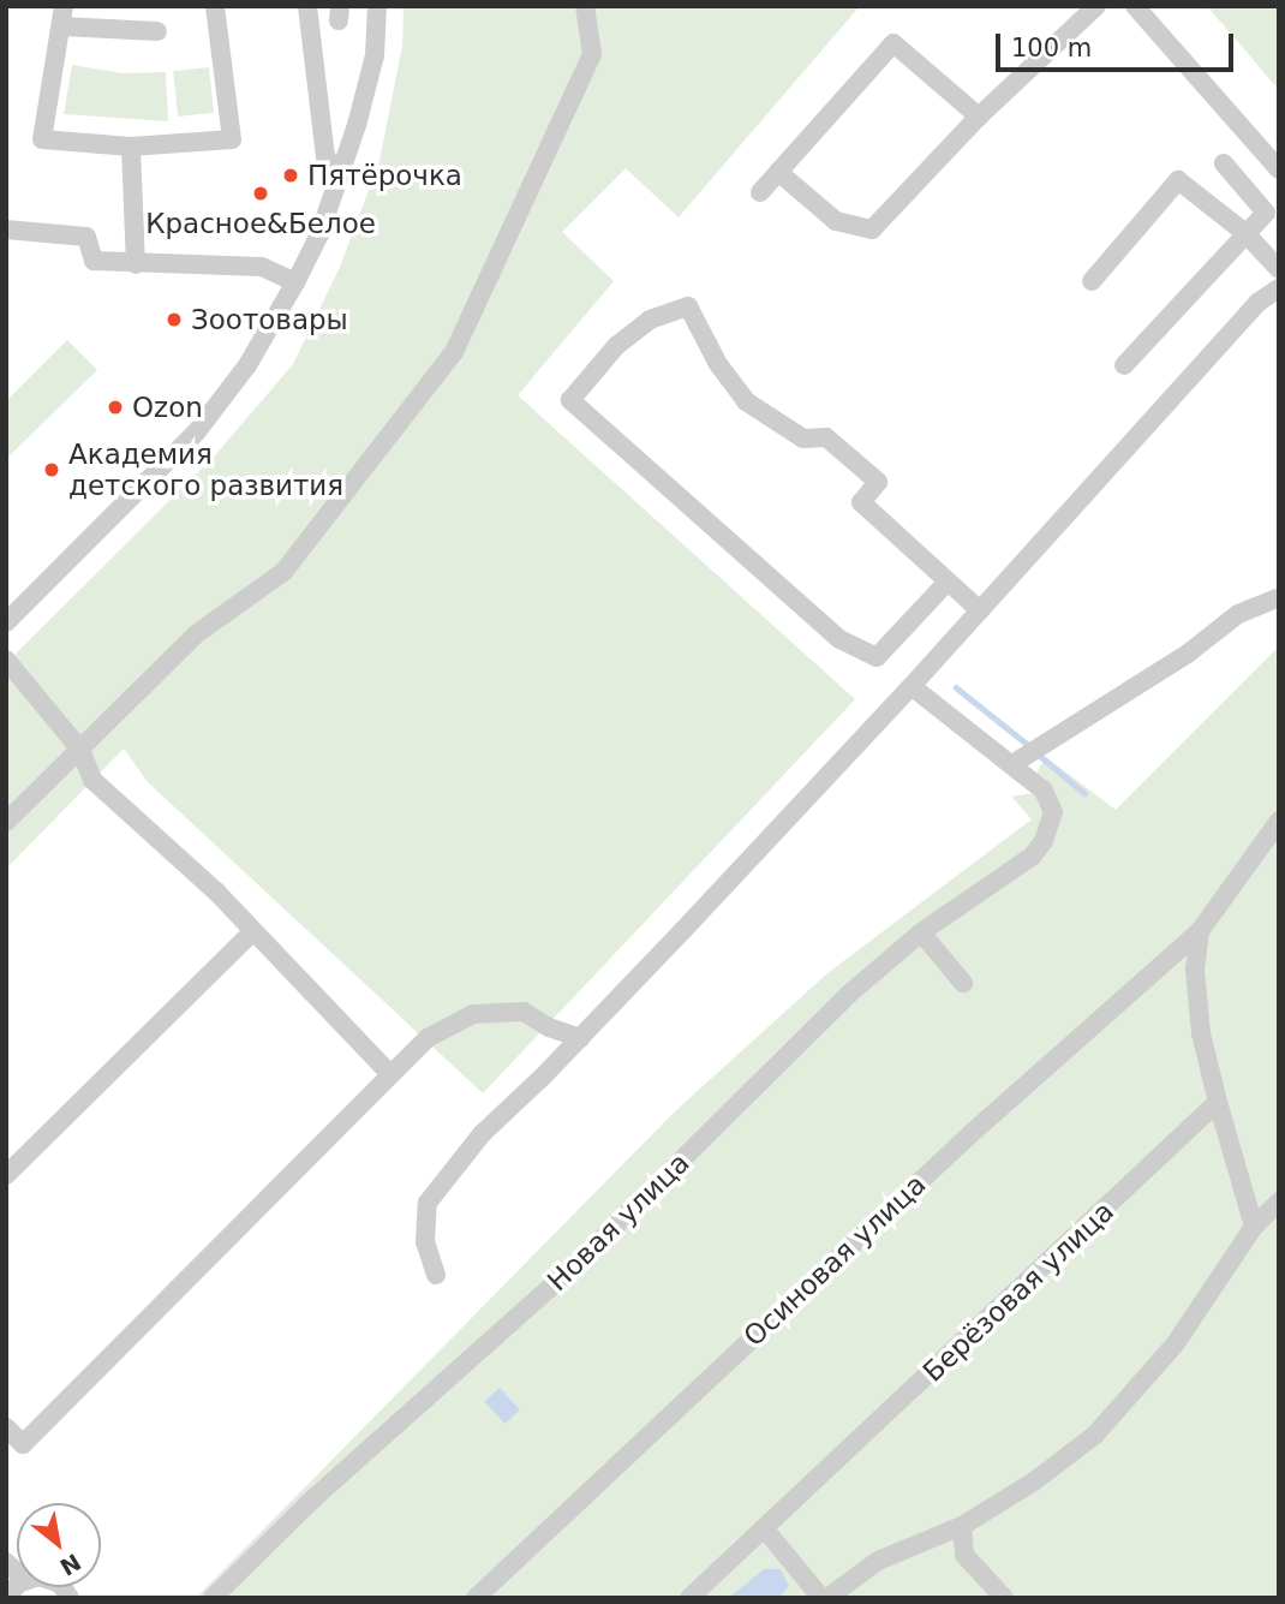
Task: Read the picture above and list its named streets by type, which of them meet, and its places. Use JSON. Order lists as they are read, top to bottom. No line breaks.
{"streets":{"street":["Новая улица","Осиновая улица","Берёзовая улица"]},"places":["Пятёрочка","Красное&Белое","Зоотовары","Ozon","Академия детского развития"],"scale_bar":"100 m","north":"bottom right"}
